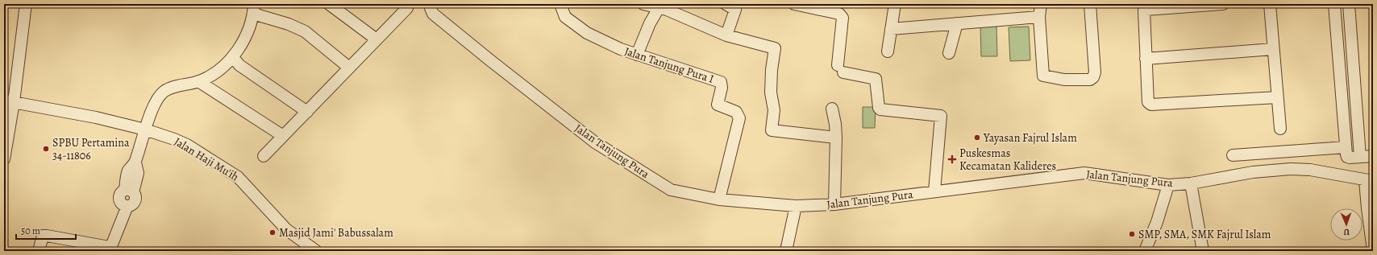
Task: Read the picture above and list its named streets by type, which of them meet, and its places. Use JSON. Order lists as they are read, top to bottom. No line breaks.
{"streets":{"street":["Jalan Tanjung Pura I","Jalan Tanjung Pura","Jalan Haji Mu'ih"]},"crossings":[["Jalan Tanjung Pura I","Jalan Tanjung Pura"]],"places":{"other":["Yayasan Fajrul Islam","SPBU Pertamina 34-11806","Masjid Jami' Babussalam","SMP, SMA, SMK Fajrul Islam"],"health":["Puskesmas Kecamatan Kalideres"]},"scale_bar":"50 m","north":"bottom"}
